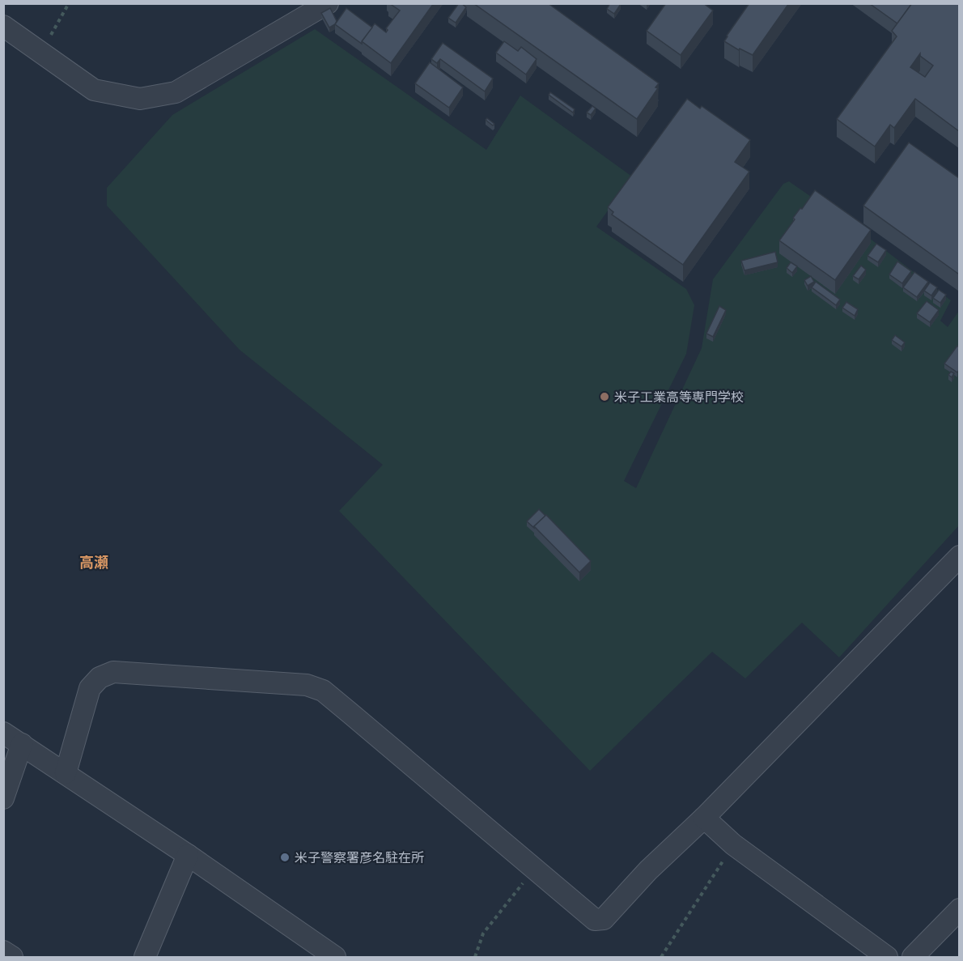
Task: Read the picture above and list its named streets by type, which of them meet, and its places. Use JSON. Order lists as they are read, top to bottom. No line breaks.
{"districts":["高瀬"],"places":["米子工業高等専門学校","米子警察署彦名駐在所"]}
